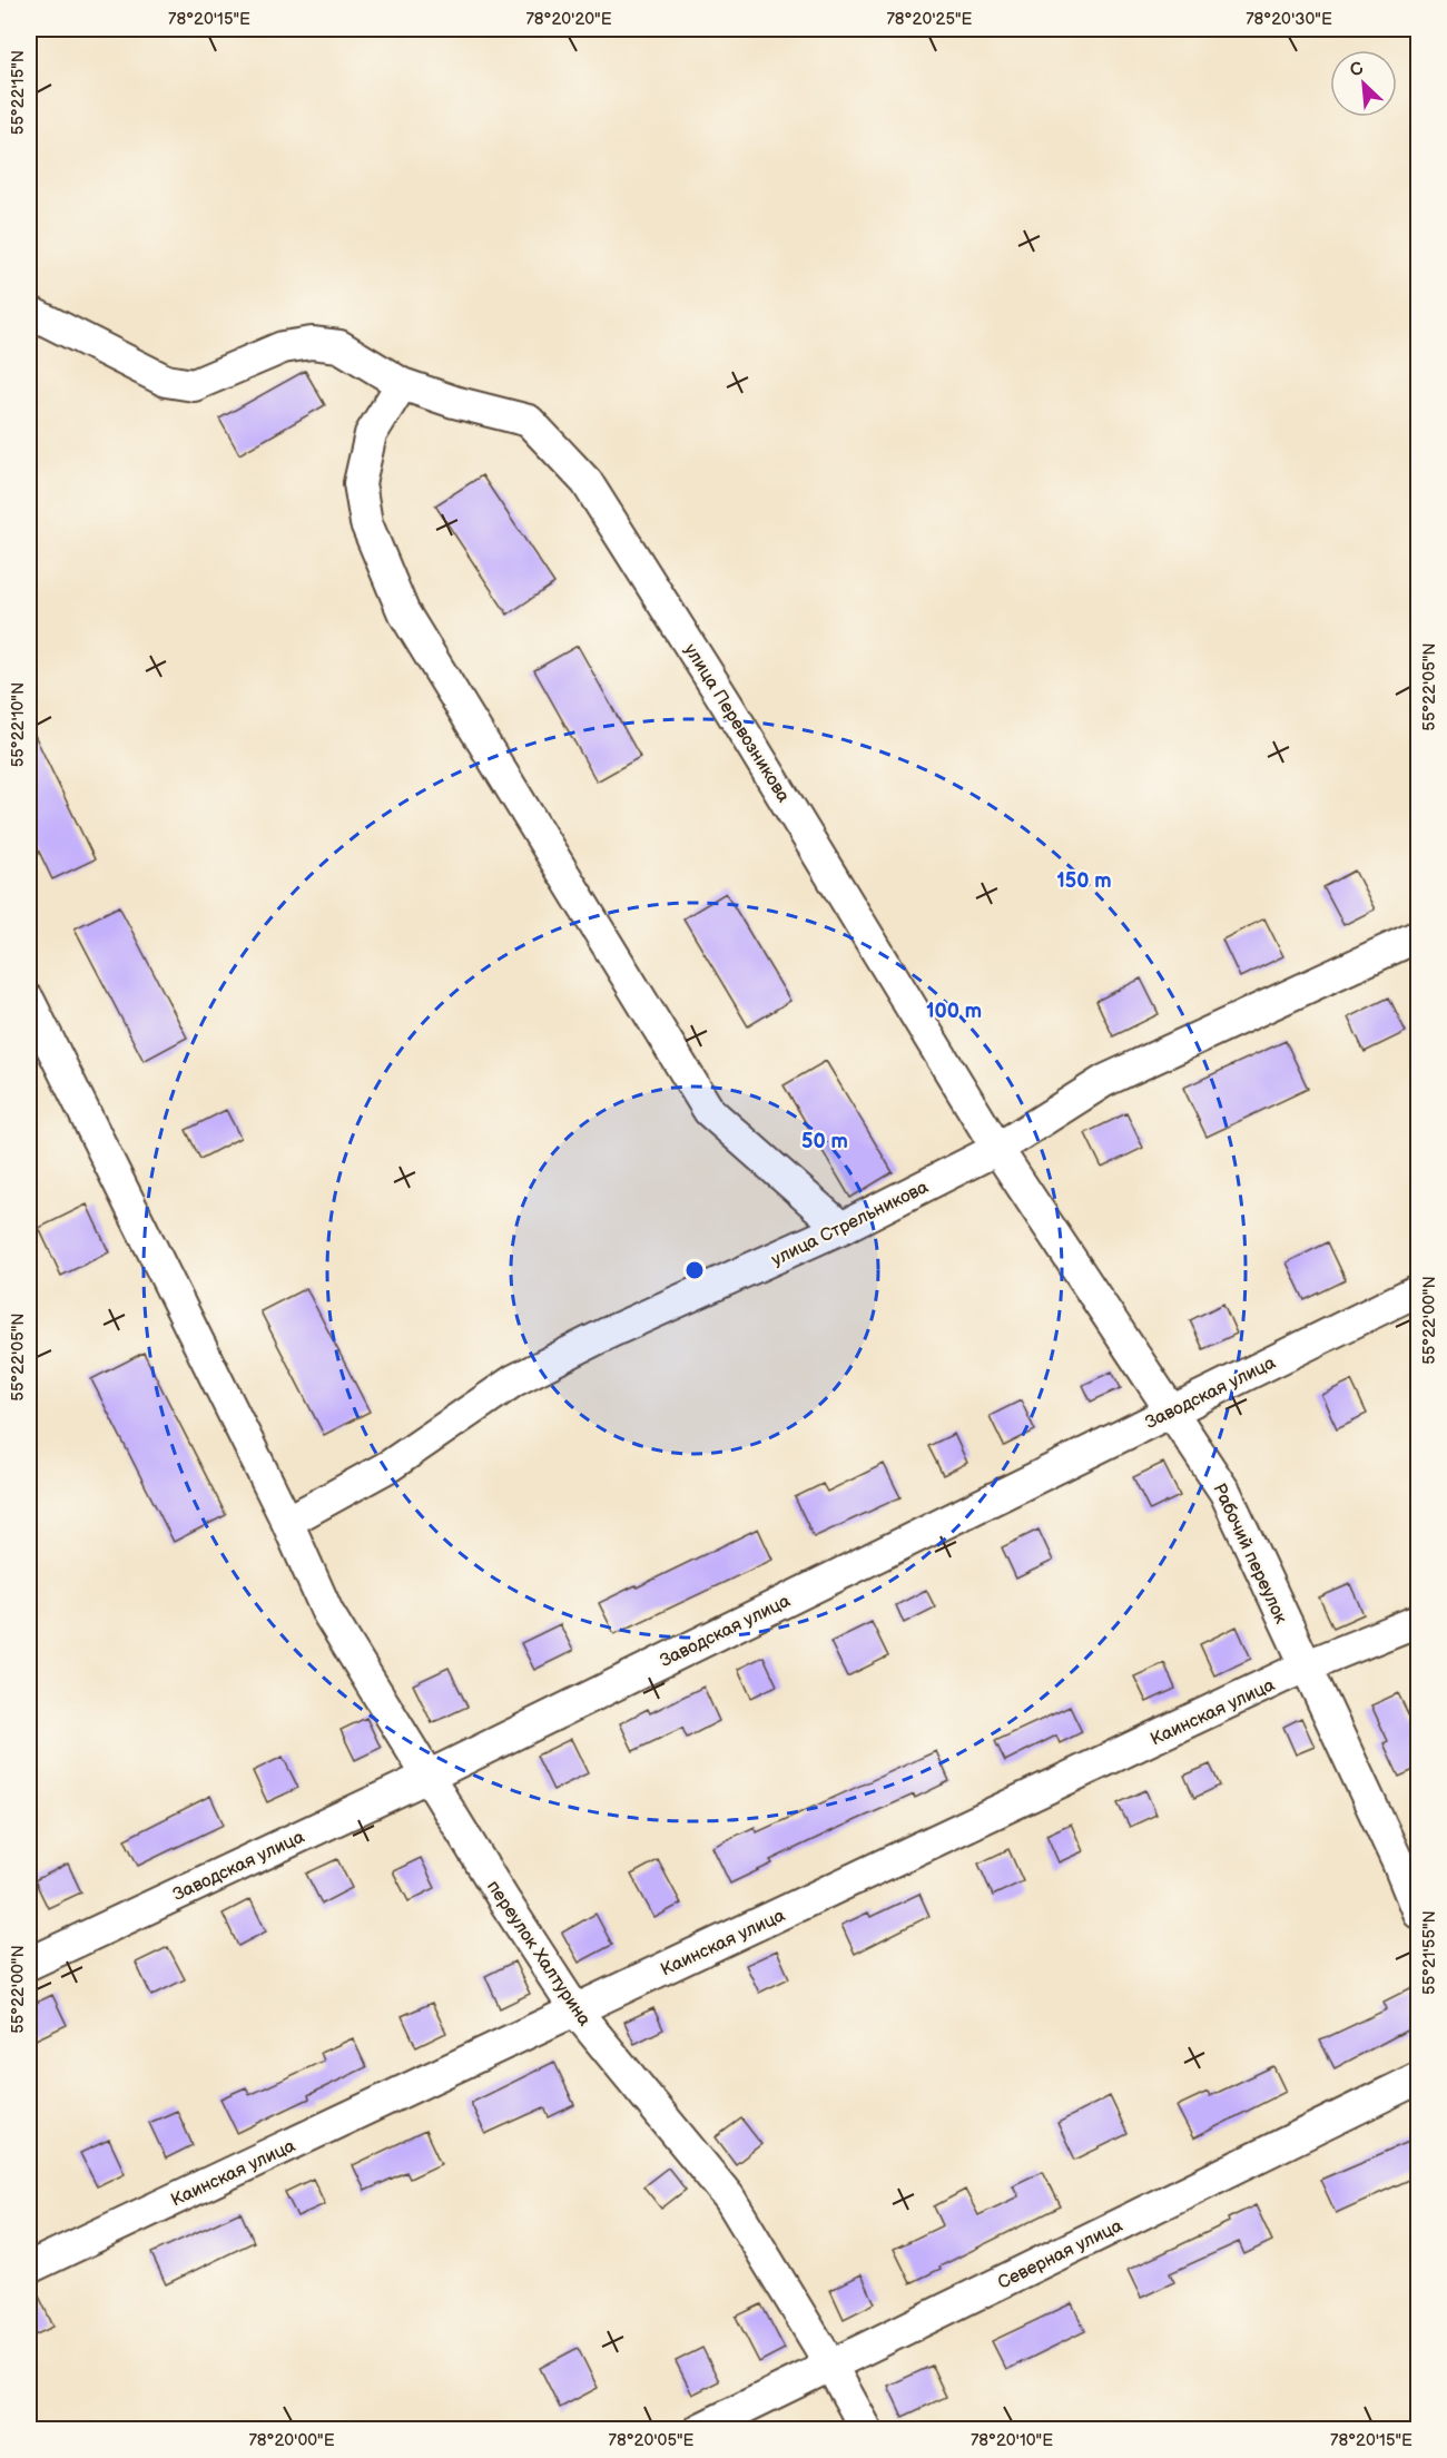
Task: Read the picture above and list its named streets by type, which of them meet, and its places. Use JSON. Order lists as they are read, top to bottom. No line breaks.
{"streets":{"street":["улица Перевозникова","улица Стрельникова","Заводская улица","Рабочий переулок","Каинская улица","переулок Халтурина","Северная улица"]},"crossings":[["улица Перевозникова","улица Стрельникова"],["улица Перевозникова","Рабочий переулок"],["улица Стрельникова","Рабочий переулок"],["улица Стрельникова","переулок Халтурина"],["Заводская улица","Рабочий переулок"],["Заводская улица","переулок Халтурина"],["Рабочий переулок","Каинская улица"],["Каинская улица","переулок Халтурина"],["переулок Халтурина","Северная улица"]],"north":"top left","coordinates":["78°20'15\"E","78°20'20\"E","78°20'25\"E","78°20'30\"E","55°22'15\"N","55°22'05\"N","55°22'10\"N","55°22'00\"N","55°21'55\"N","78°20'00\"E","78°20'05\"E","78°20'10\"E"],"rings":["150 m","100 m","50 m"]}
